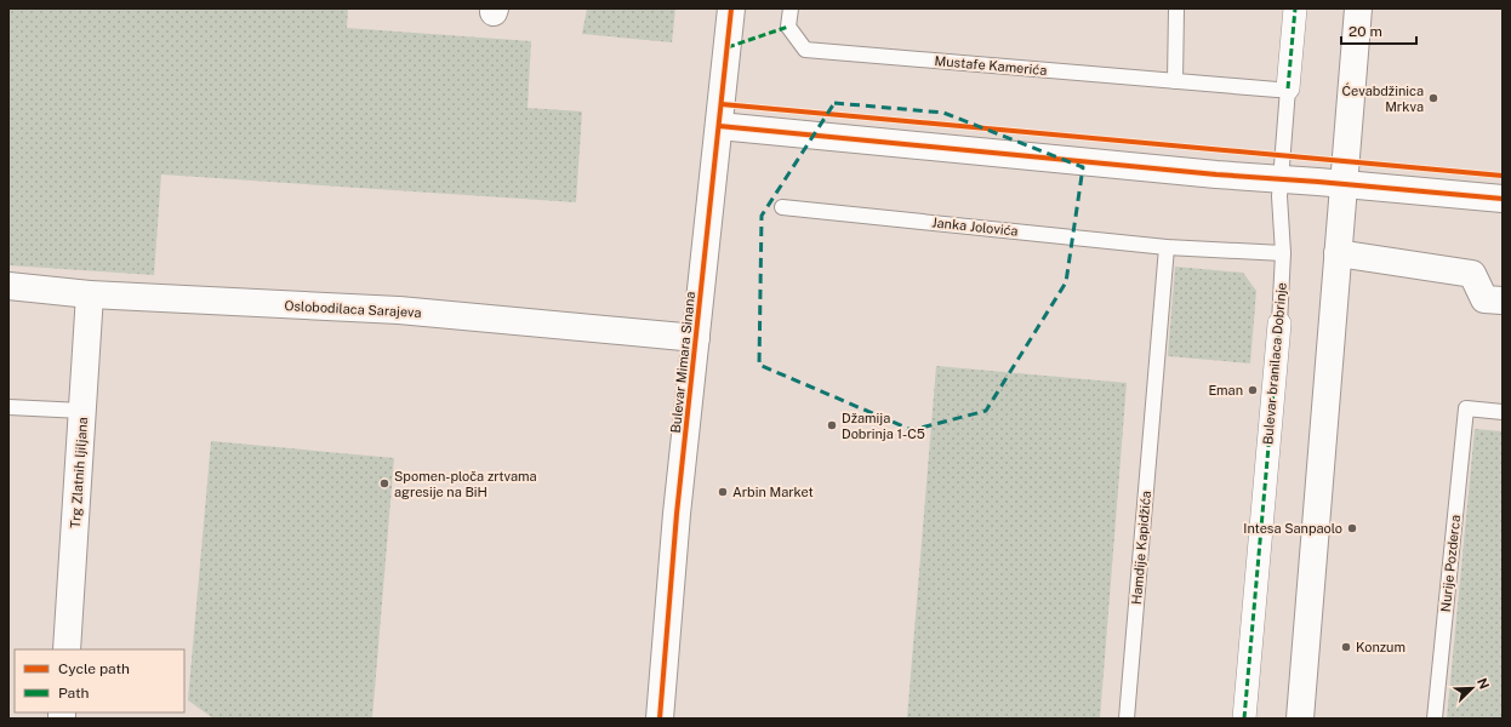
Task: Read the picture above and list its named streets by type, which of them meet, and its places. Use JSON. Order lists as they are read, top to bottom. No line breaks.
{"streets":{"street":["Oslobodilaca Sarajeva","Bulevar Mimara Sinana","Bulevar branilaca Dobrinje","Trg Zlatnih ljiljana"],"lane":["Mustafe Kamerića","Janka Jolovića","Hamdije Kapidžića","Nurije Pozderca"]},"crossings":[["Mustafe Kamerića","Bulevar branilaca Dobrinje"],["Janka Jolovića","Bulevar branilaca Dobrinje"],["Janka Jolovića","Hamdije Kapidžića"],["Oslobodilaca Sarajeva","Bulevar Mimara Sinana"],["Oslobodilaca Sarajeva","Trg Zlatnih ljiljana"]],"places":["Ćevabdžinica Mrkva","Eman","Džamija Dobrinja 1-C5","Spomen-ploča zrtvama agresije na BiH","Arbin Market","Intesa Sanpaolo","Konzum"],"legend":["Cycle path","Path"],"scale_bar":"20 m","north":"top right"}
